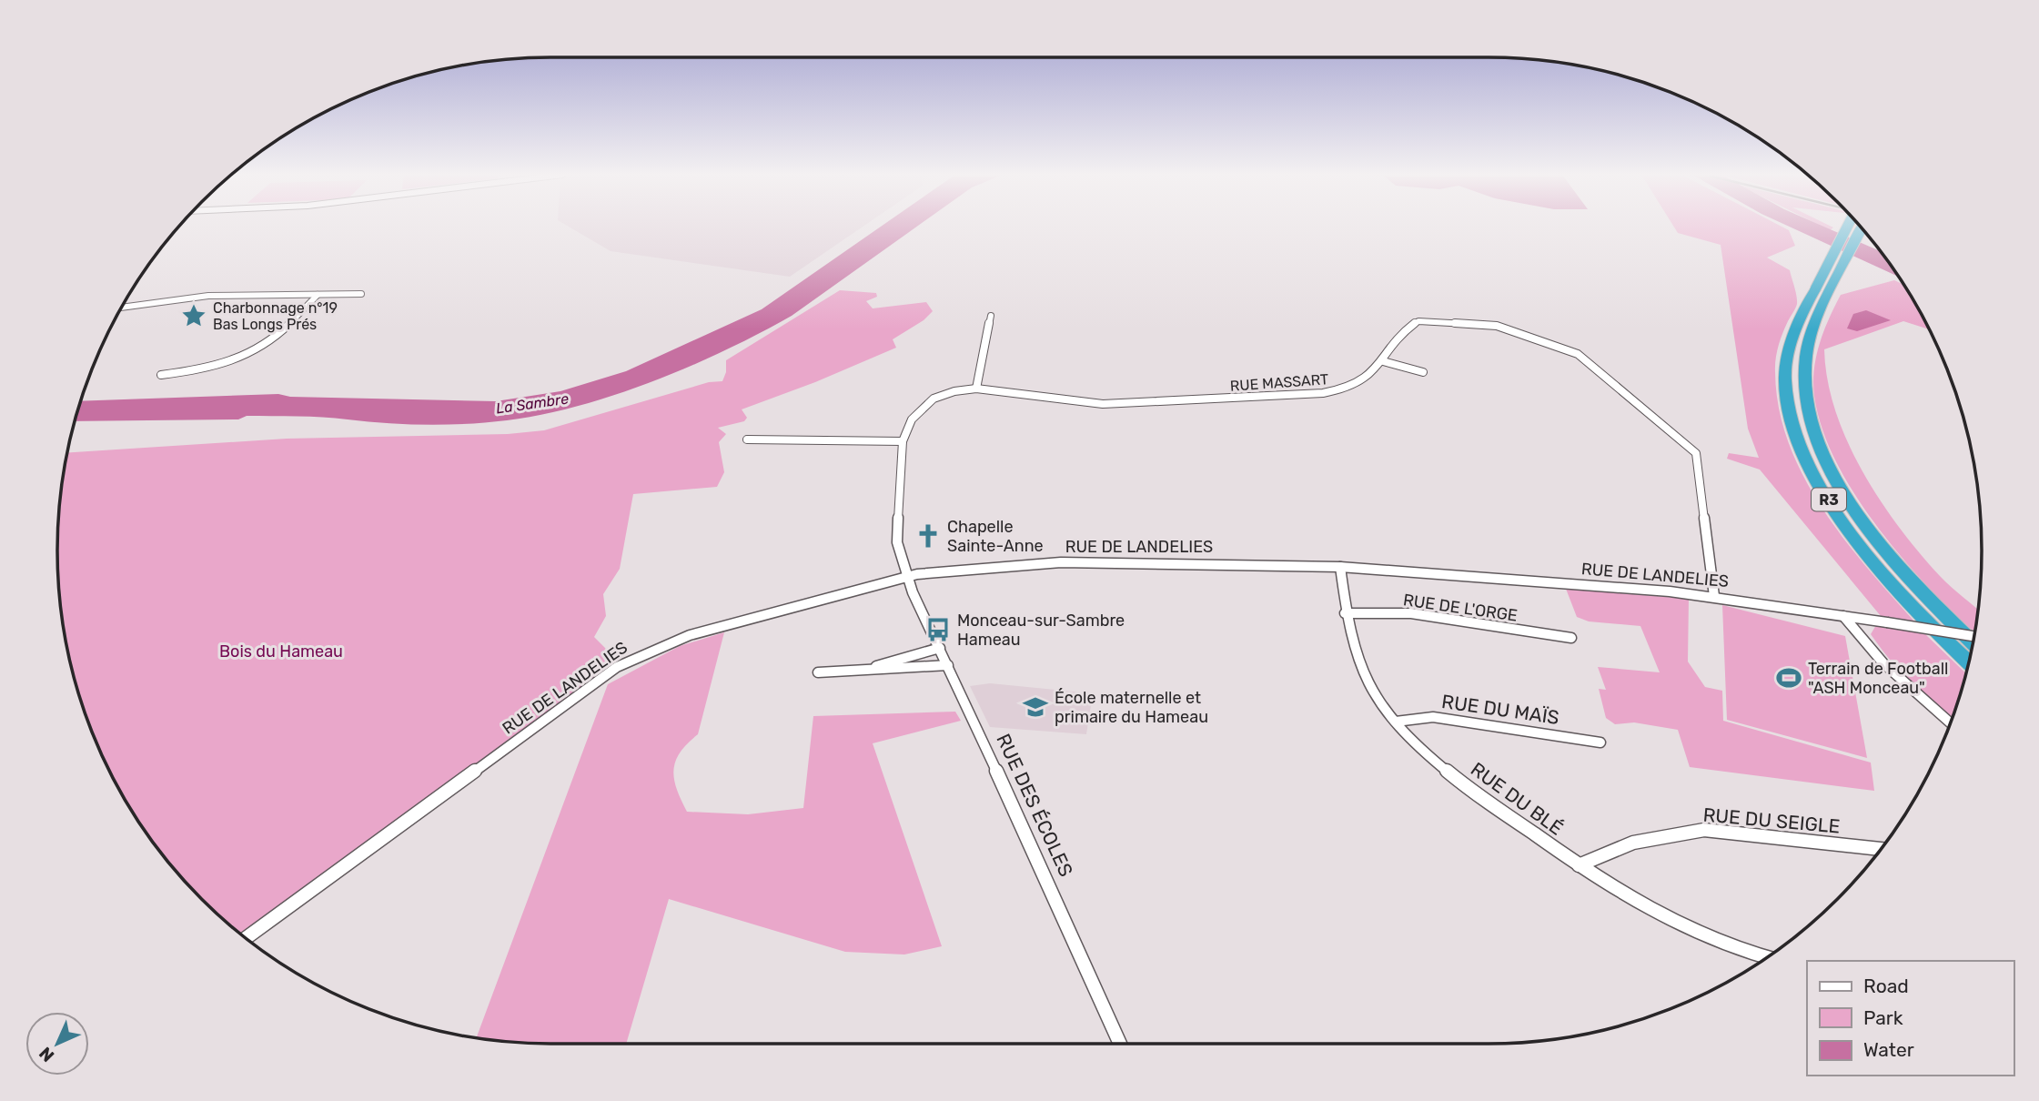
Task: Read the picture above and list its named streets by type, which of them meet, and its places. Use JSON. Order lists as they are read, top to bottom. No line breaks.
{"streets":{"highway":["R3"],"street":["RUE MASSART","RUE DE LANDELIES","RUE DE L'ORGE","RUE DU MAÏS","RUE DU BLÉ","RUE DES ÉCOLES","RUE DU SEIGLE"]},"crossings":[["RUE MASSART","RUE DE LANDELIES"],["RUE MASSART","RUE DES ÉCOLES"],["RUE DE LANDELIES","RUE DU BLÉ"],["RUE DE LANDELIES","RUE DES ÉCOLES"],["RUE DE L'ORGE","RUE DU BLÉ"],["RUE DU MAÏS","RUE DU BLÉ"],["RUE DU BLÉ","RUE DU SEIGLE"]],"water":["La Sambre"],"parks":["Bois du Hameau"],"places":{"place":["Charbonnage n°19 Bas Longs Prés"],"church":["Chapelle Sainte-Anne"],"bus stop":["Monceau-sur-Sambre Hameau"],"sports":["Terrain de Football \"ASH Monceau\""],"school or university":["École maternelle et primaire du Hameau"]},"legend":["Road","Park","Water"],"north":"bottom left"}
